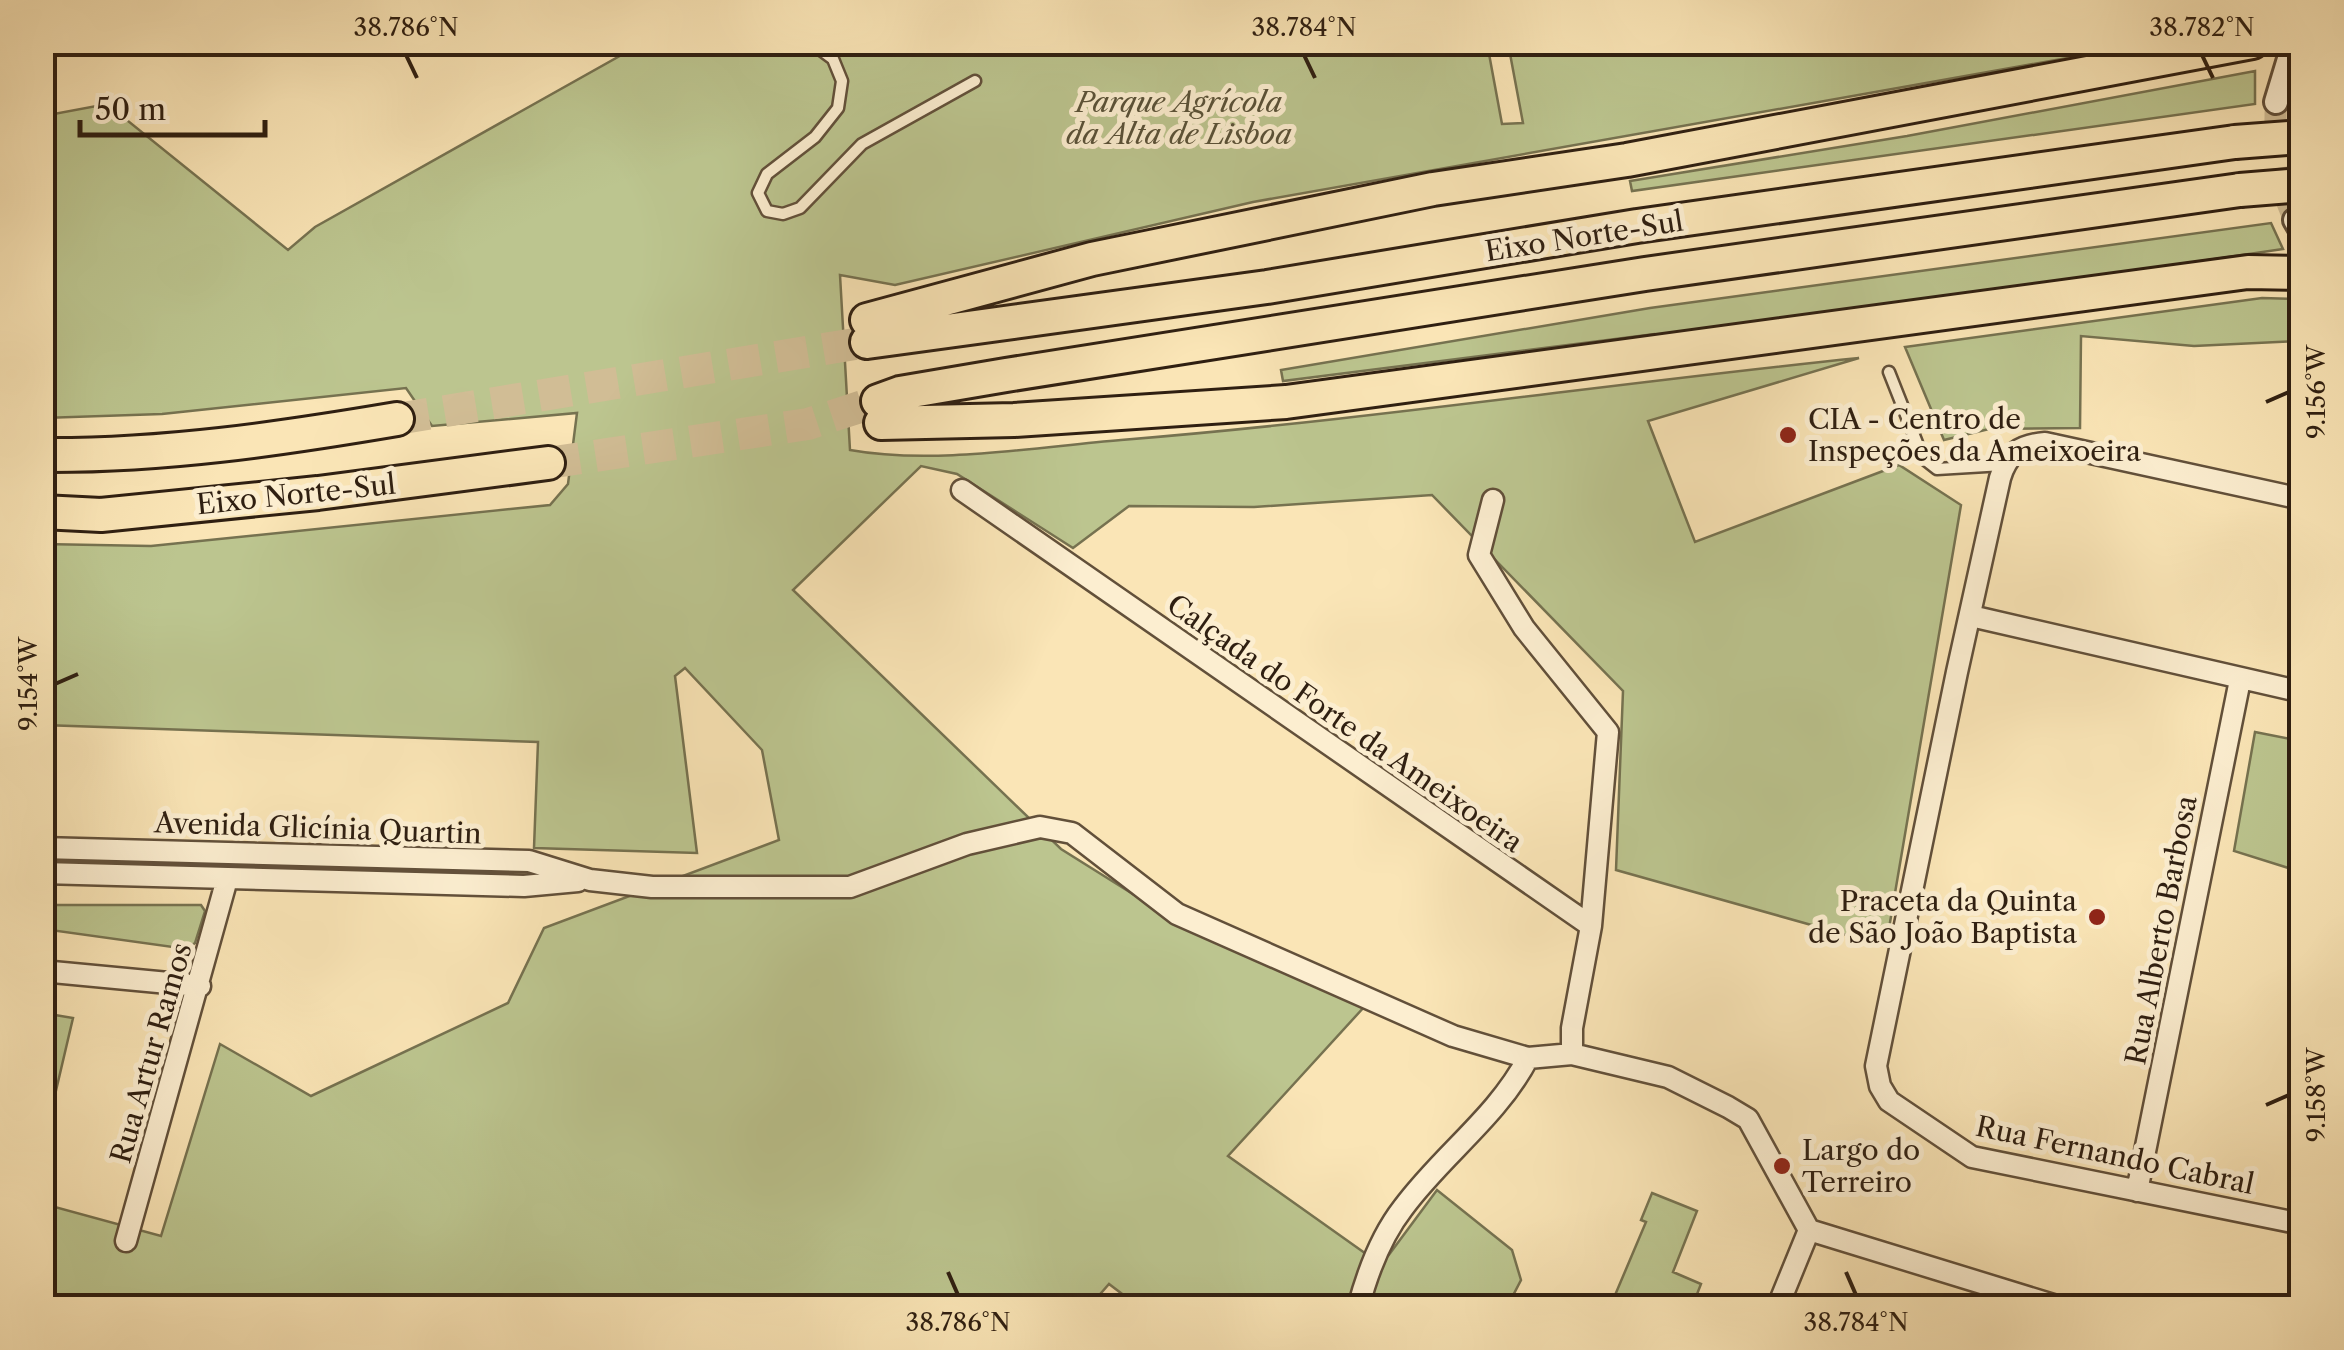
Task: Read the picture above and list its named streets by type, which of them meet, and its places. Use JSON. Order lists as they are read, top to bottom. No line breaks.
{"streets":{"highway":["Eixo Norte-Sul"],"street":["Calçada do Forte da Ameixoeira","Avenida Glicínia Quartin","Rua Alberto Barbosa","Rua Artur Ramos","Rua Fernando Cabral"]},"crossings":[["Avenida Glicínia Quartin","Rua Artur Ramos"],["Rua Alberto Barbosa","Rua Fernando Cabral"]],"parks":["Parque Agrícola da Alta de Lisboa"],"places":["CIA - Centro de Inspeções da Ameixoeira","Praceta da Quinta de São João Baptista","Largo do Terreiro"],"scale_bar":"50 m","coordinates":["38.786°N","38.784°N","38.782°N","9.156°W","9.154°W","9.158°W"]}
